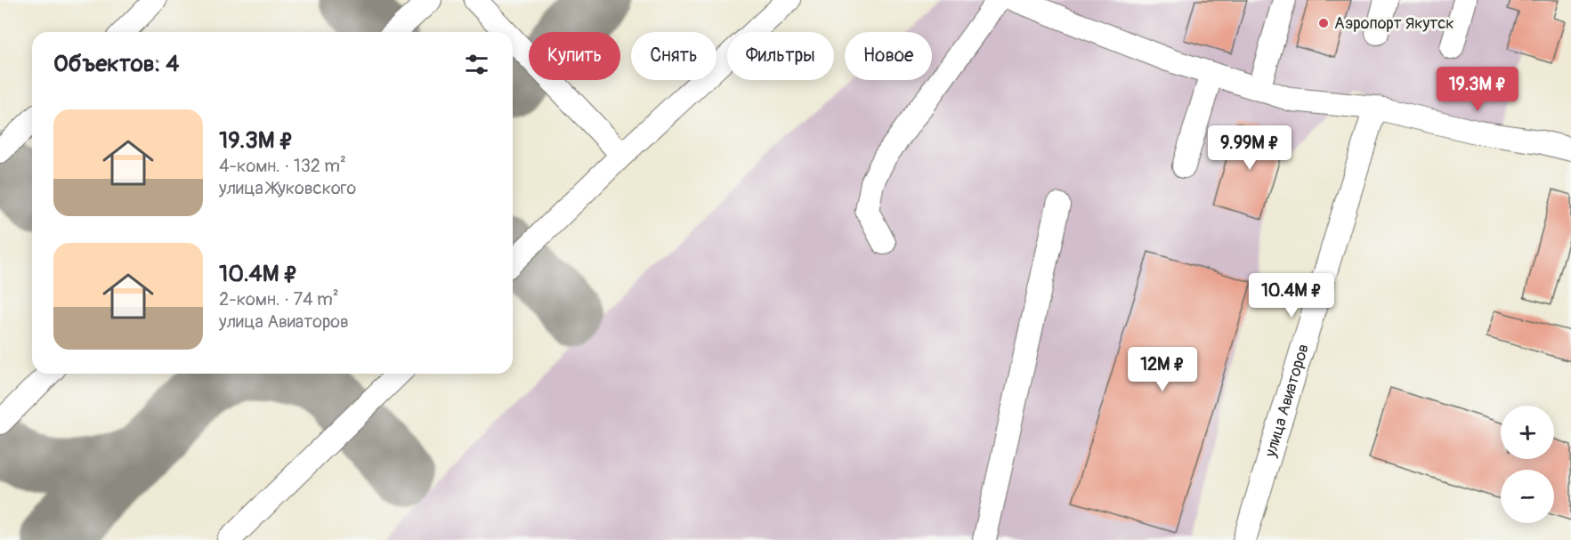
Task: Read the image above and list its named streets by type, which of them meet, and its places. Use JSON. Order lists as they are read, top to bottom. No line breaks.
{"streets":{"street":["улица Авиаторов"]},"places":["Аэропорт Якутск"],"page":{"chip":["Купить","Снять","Фильтры","Новое"],"heading":"Объектов: 4","price":["19.3M ₽","9.99M ₽","10.4M ₽","12M ₽"],"list":[{"name":"19.3M ₽","note":"4-комн. · 132 m² · улица Жуковского"},{"name":"10.4M ₽","note":"2-комн. · 74 m² · улица Авиаторов"}],"map_buttons":["+","−"]}}
